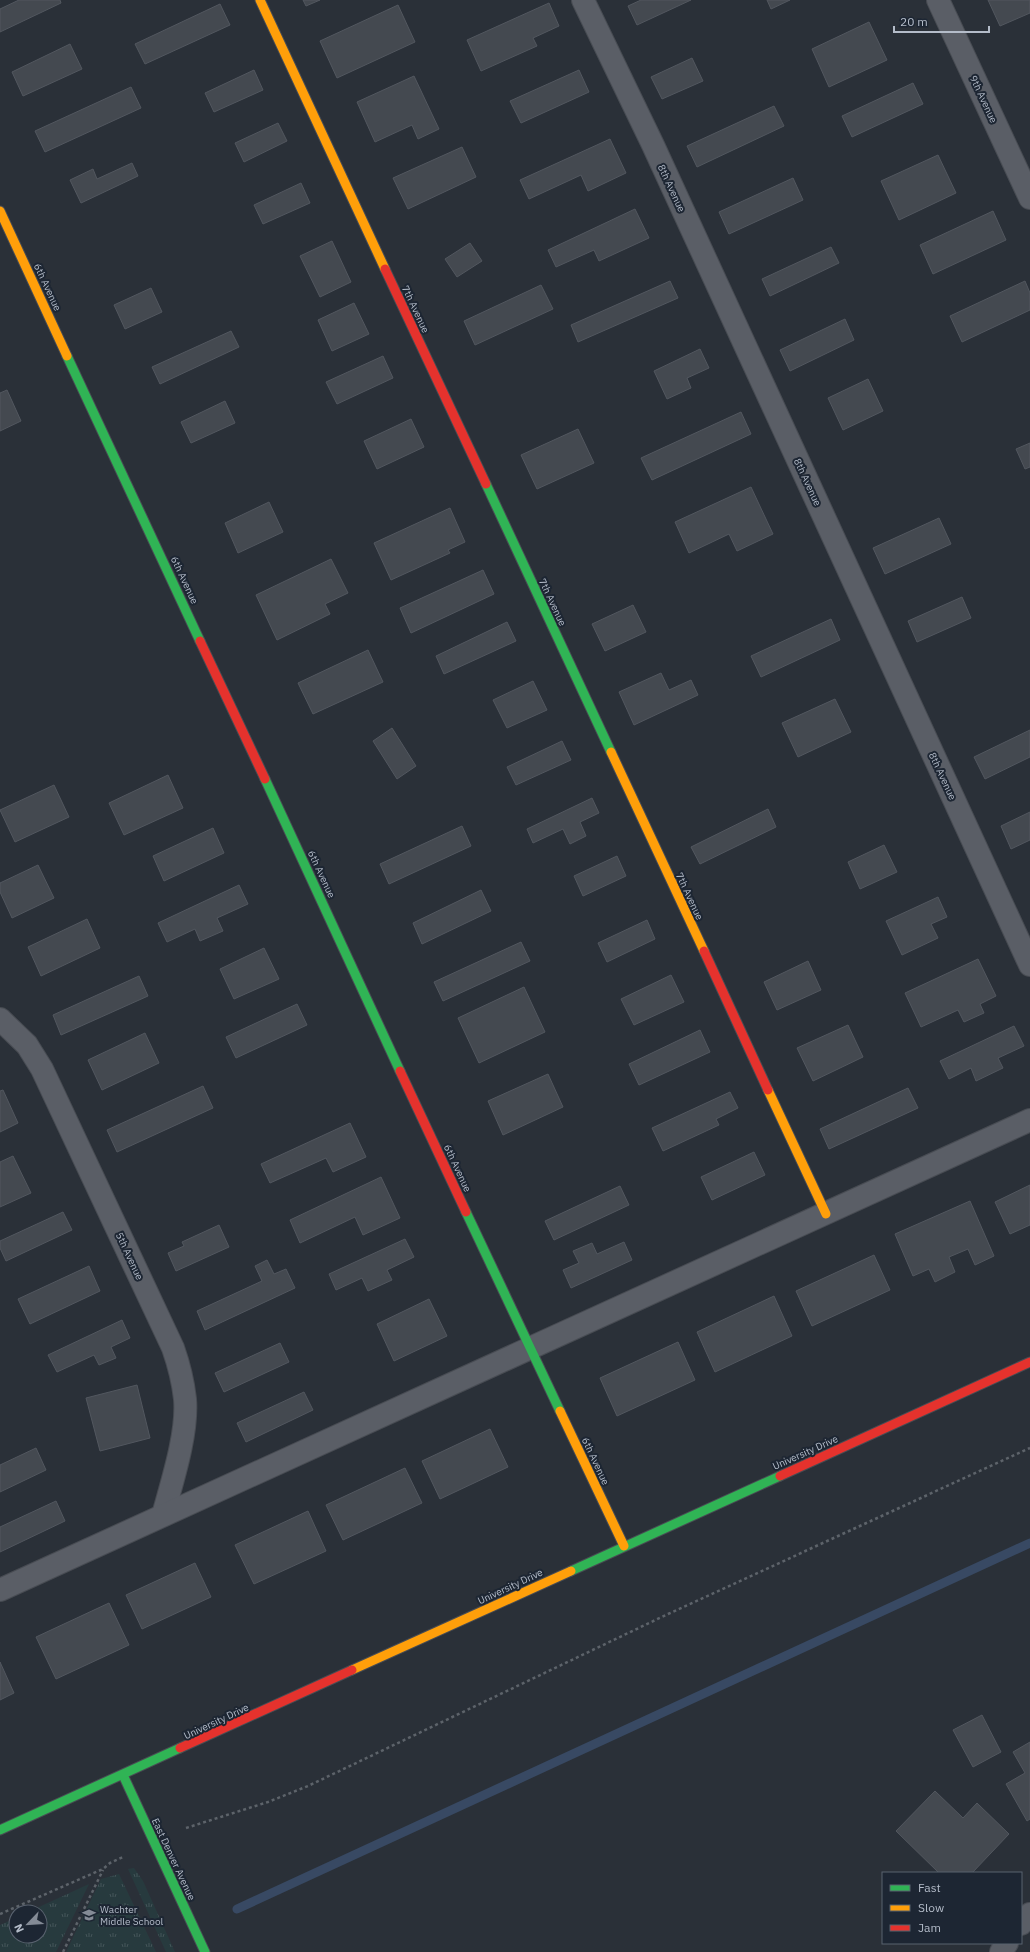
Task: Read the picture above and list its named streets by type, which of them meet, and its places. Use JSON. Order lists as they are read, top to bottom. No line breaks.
{"streets":{"street":["9th Avenue","8th Avenue","6th Avenue","7th Avenue","5th Avenue","University Drive","East Denver Avenue"]},"crossings":[["6th Avenue","University Drive"],["University Drive","East Denver Avenue"]],"places":{"school or university":["Wachter Middle School"]},"legend":["Fast","Slow","Jam"],"scale_bar":"20 m","north":"bottom left"}
